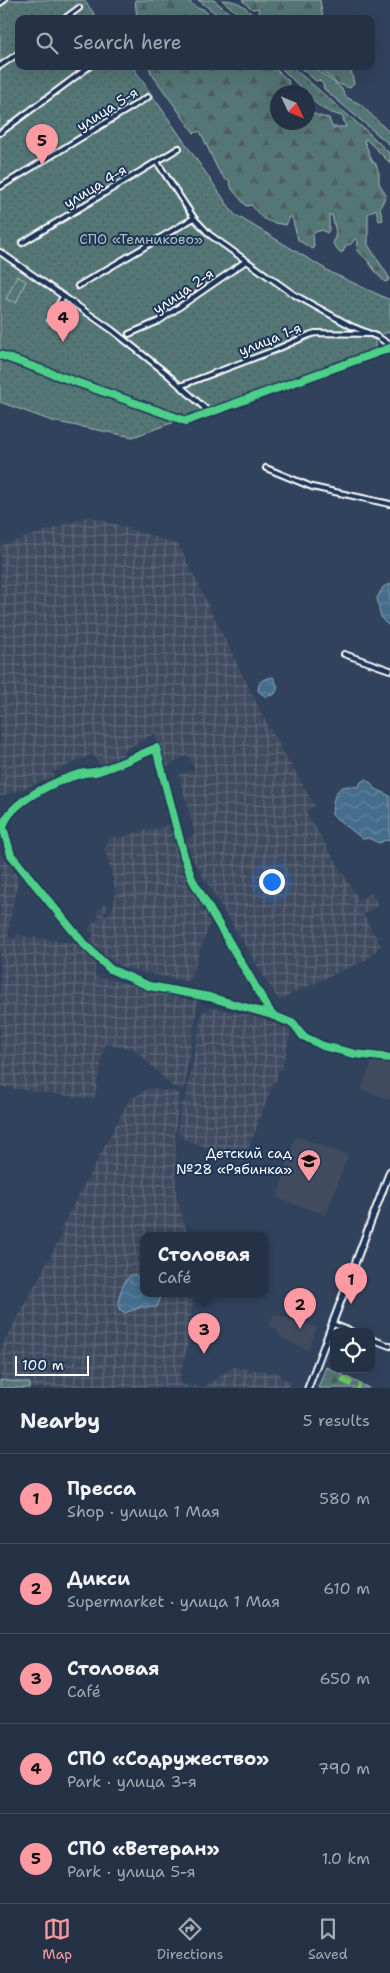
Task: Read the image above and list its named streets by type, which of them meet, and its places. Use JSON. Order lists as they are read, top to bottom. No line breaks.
{"streets":{"street":["улица 5-я","улица 4-я","улица 2-я","улица 1-я"]},"parks":["СПО «Темниково»"],"places":{"school or university":["Детский сад №28 «Рябинка»"]},"scale_bar":"100 m","north":"bottom right","page":{"search":"Search here","pins":["5","4","1","2","3"],"popup":["Столовая","Café"],"scale":"100 m","heading":["Nearby","5 results"],"list":[{"mark":"1","name":"Пресса","note":"Shop · улица 1 Мая","value":"580 m"},{"mark":"2","name":"Дикси","note":"Supermarket · улица 1 Мая","value":"610 m"},{"mark":"3","name":"Столовая","note":"Café","value":"650 m"},{"mark":"4","name":"СПО «Содружество»","note":"Park · улица 3-я","value":"790 m"},{"mark":"5","name":"СПО «Ветеран»","note":"Park · улица 5-я","value":"1.0 km"}],"nav":["Map","Directions","Saved"]}}
